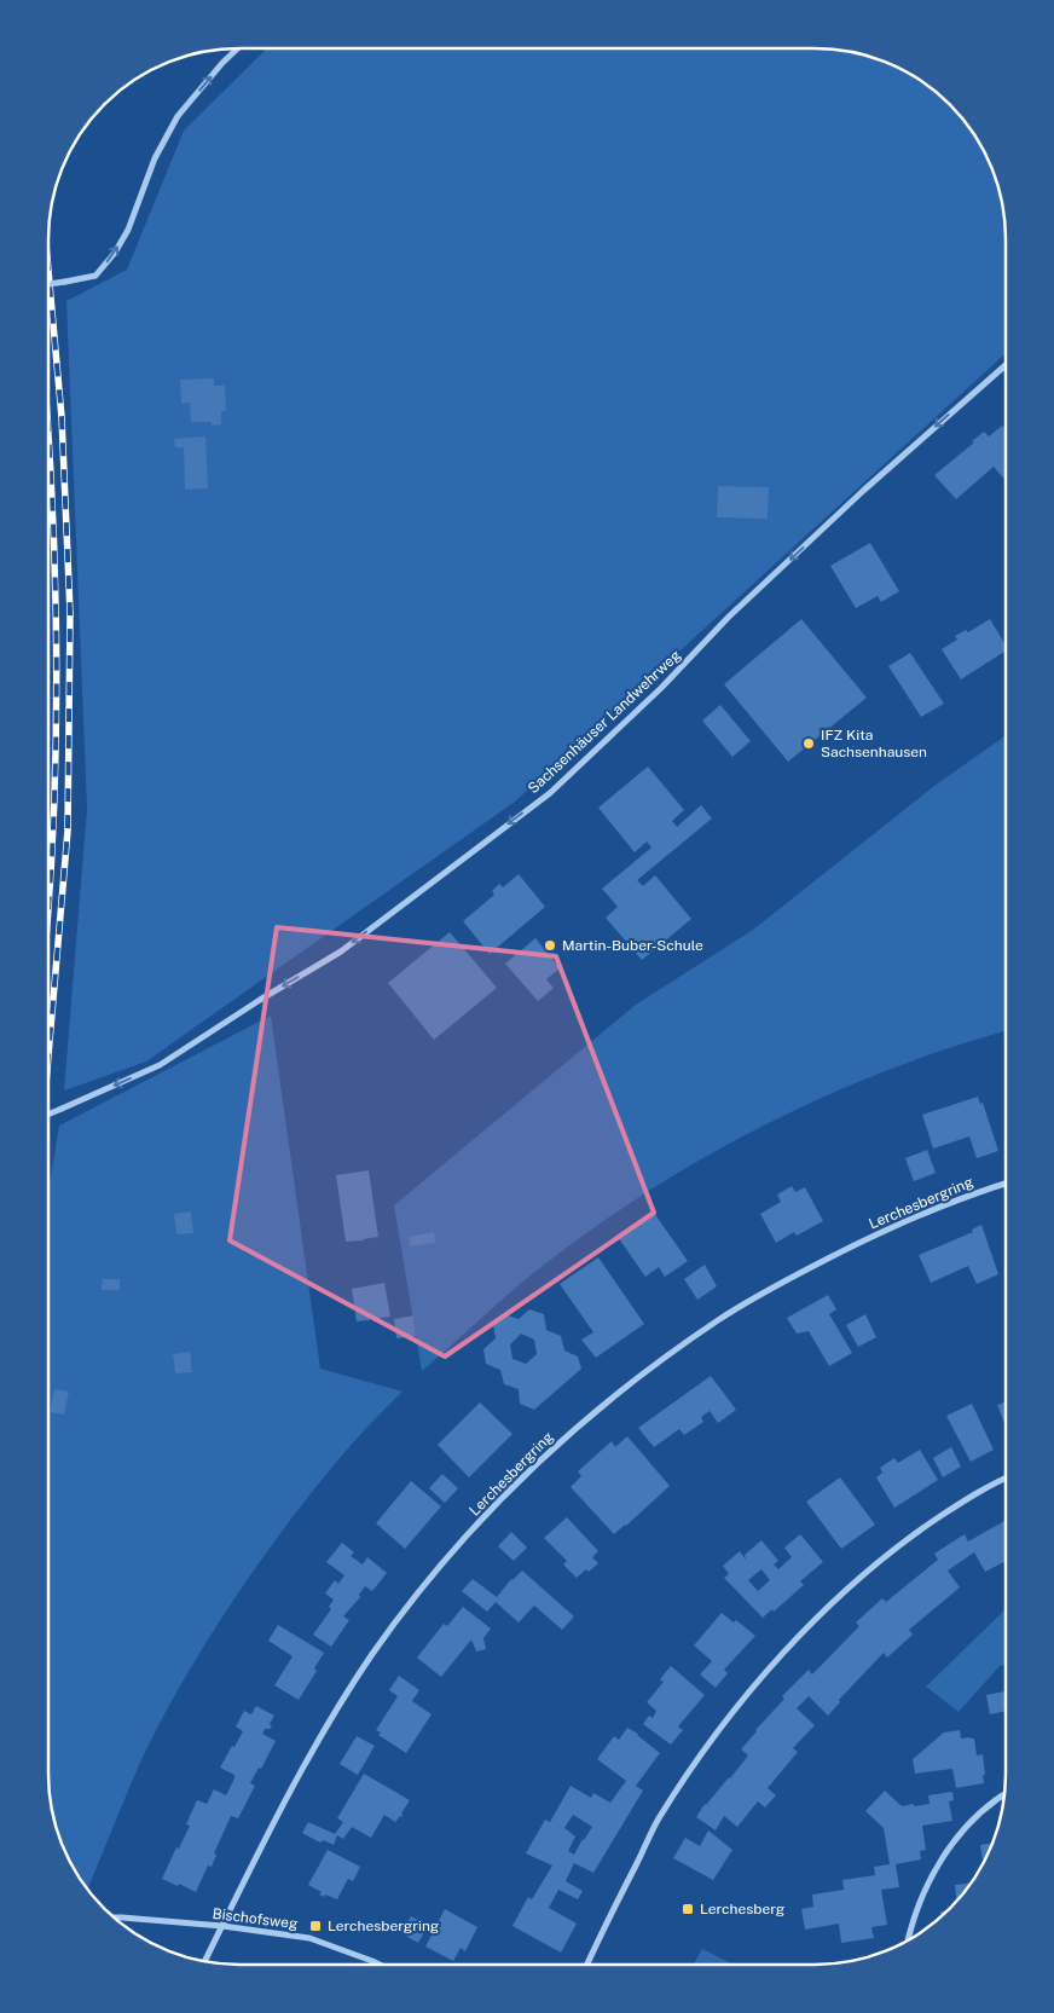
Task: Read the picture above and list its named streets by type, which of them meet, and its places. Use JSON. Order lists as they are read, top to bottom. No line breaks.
{"streets":{"street":["Sachsenhäuser Landwehrweg","Lerchesbergring","Bischofsweg"]},"crossings":[["Lerchesbergring","Bischofsweg"]],"one_way":["Sachsenhäuser Landwehrweg"],"places":{"other":["IFZ Kita Sachsenhausen","Martin-Buber-Schule"],"transit":["Lerchesberg","Lerchesbergring"]}}
